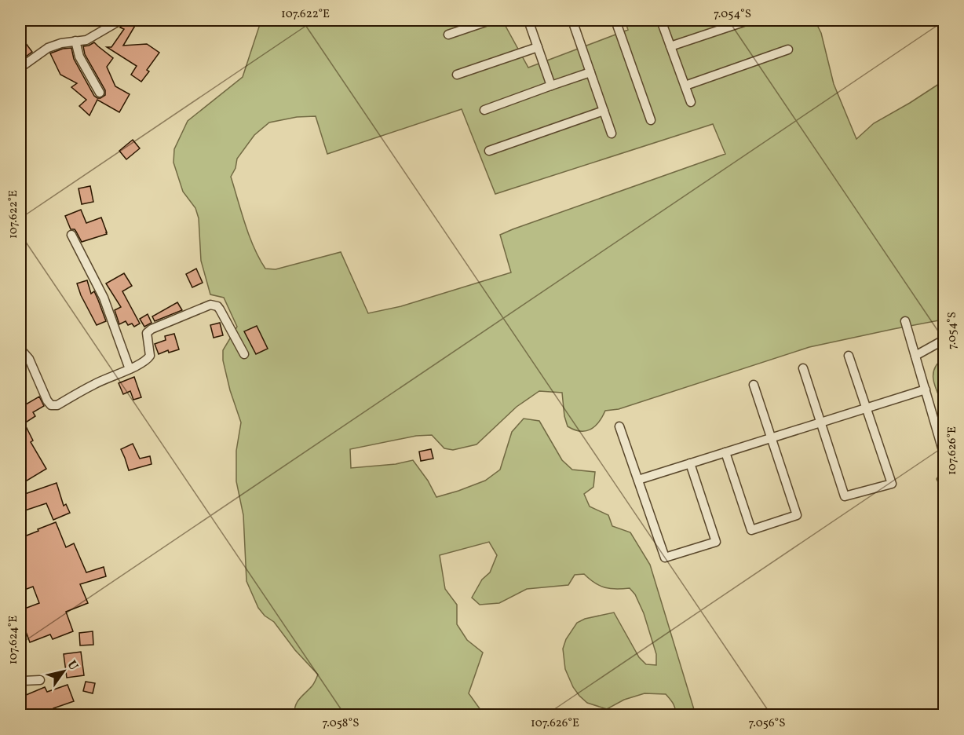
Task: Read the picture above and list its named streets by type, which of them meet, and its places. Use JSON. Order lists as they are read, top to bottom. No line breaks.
{"north":"top right","coordinates":["107.622°E","7.054°S","107.626°E","107.624°E","7.058°S","7.056°S"]}
